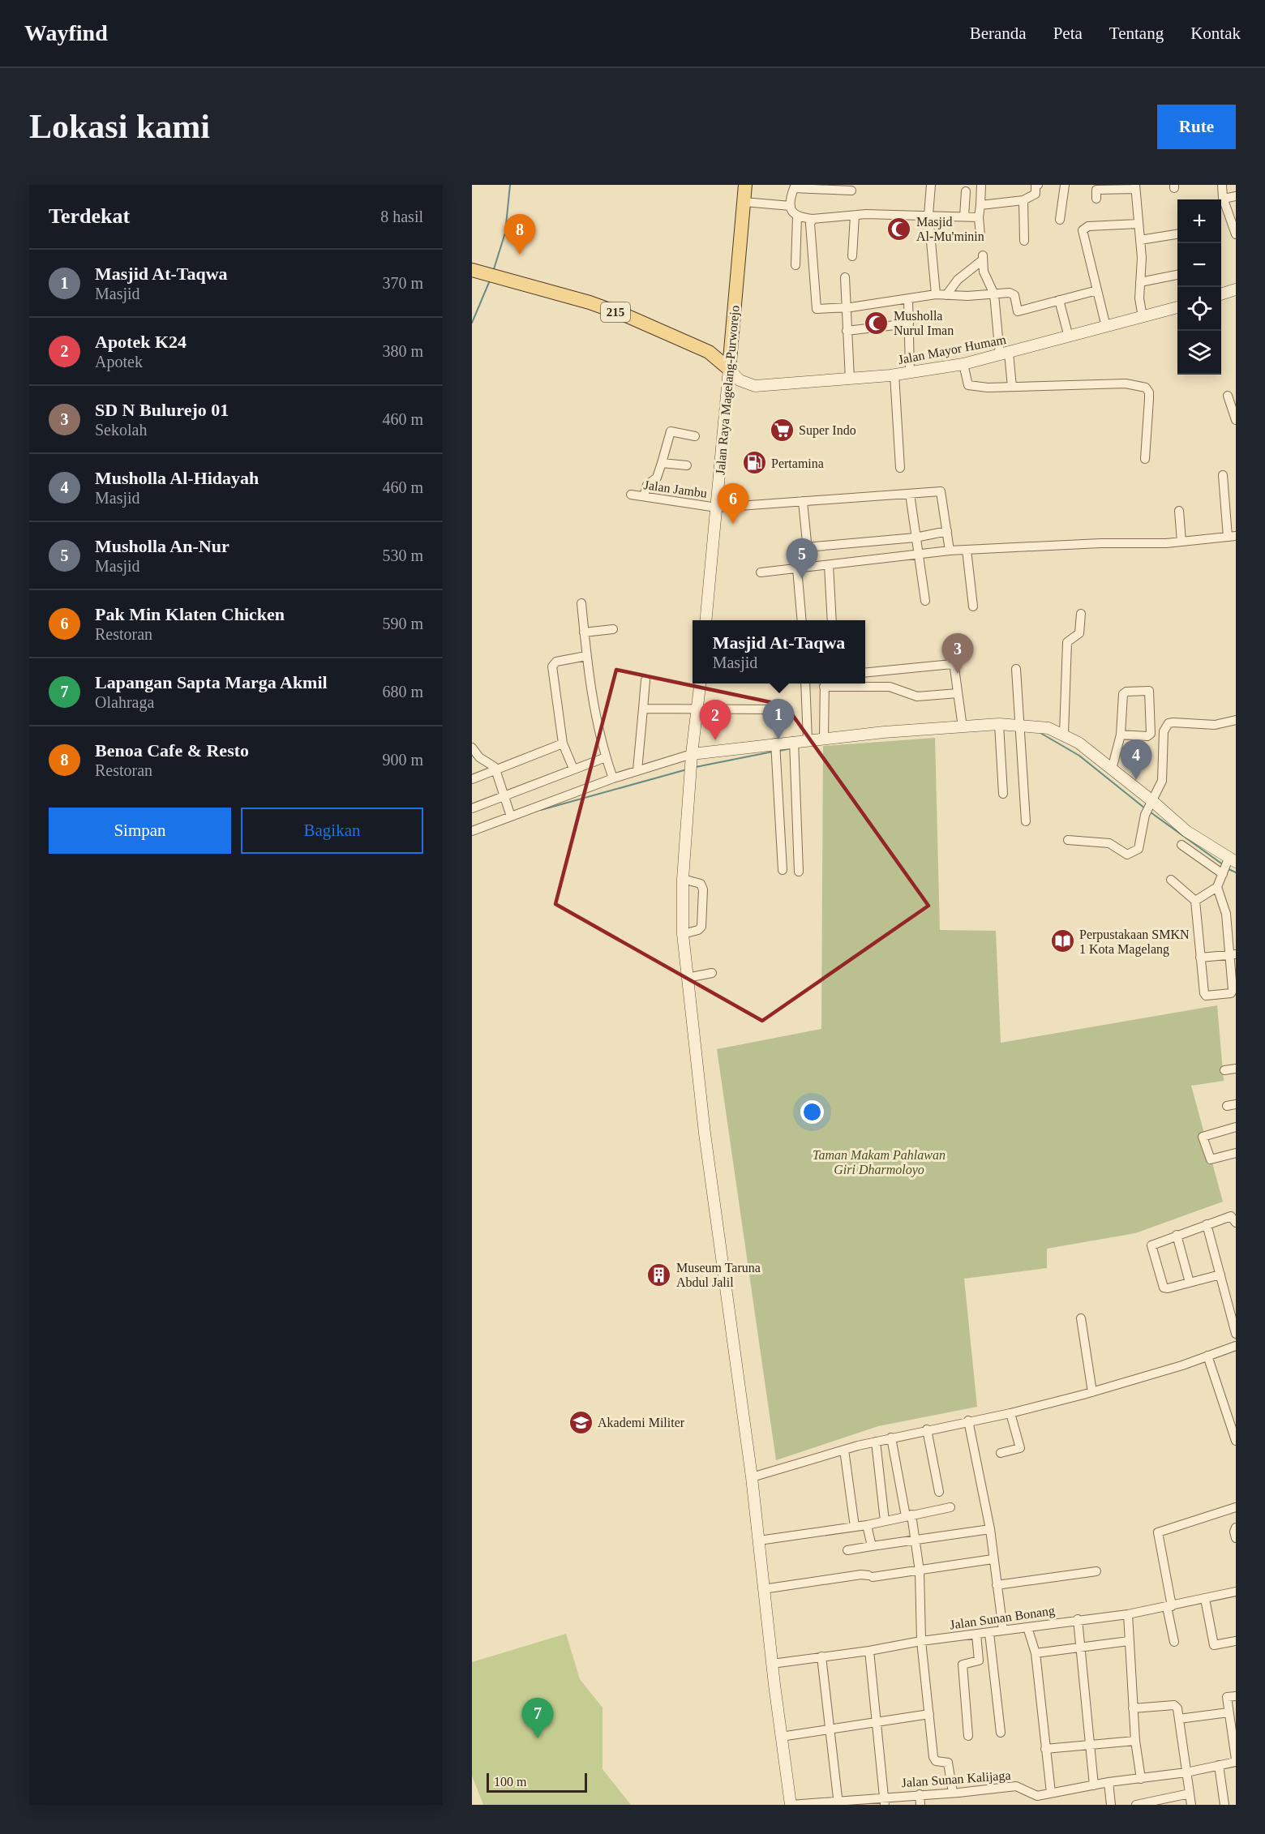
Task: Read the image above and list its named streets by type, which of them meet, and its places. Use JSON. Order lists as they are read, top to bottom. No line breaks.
{"streets":{"main road":["215","Jalan Mayor Humam","Jalan Raya Magelang-Purworejo"],"street":["Jalan Jambu","Jalan Sunan Bonang","Jalan Sunan Kalijaga"]},"crossings":[["215","Jalan Mayor Humam"],["215","Jalan Raya Magelang-Purworejo"],["Jalan Mayor Humam","Jalan Raya Magelang-Purworejo"],["Jalan Raya Magelang-Purworejo","Jalan Jambu"]],"parks":["Taman Makam Pahlawan Giri Dharmoloyo"],"places":{"mosque":["Masjid Al-Mu'minin","Musholla Nurul Iman"],"supermarket":["Super Indo"],"fuel station":["Pertamina"],"library":["Perpustakaan SMKN 1 Kota Magelang"],"building":["Museum Taruna Abdul Jalil"],"school or university":["Akademi Militer"]},"scale_bar":"100 m","page":{"header":"Wayfind","nav":["Beranda","Peta","Tentang","Kontak"],"buttons":["Rute",["Simpan","Bagikan"]],"title":"Lokasi kami","heading":["Terdekat","8 hasil"],"map_buttons":["+","−"],"pins":["8","6","5","3","1","2","4","7"],"list":[{"mark":"1","name":"Masjid At-Taqwa","note":"Masjid","value":"370 m"},{"mark":"2","name":"Apotek K24","note":"Apotek","value":"380 m"},{"mark":"3","name":"SD N Bulurejo 01","note":"Sekolah","value":"460 m"},{"mark":"4","name":"Musholla Al-Hidayah","note":"Masjid","value":"460 m"},{"mark":"5","name":"Musholla An-Nur","note":"Masjid","value":"530 m"},{"mark":"6","name":"Pak Min Klaten Chicken","note":"Restoran","value":"590 m"},{"mark":"7","name":"Lapangan Sapta Marga Akmil","note":"Olahraga","value":"680 m"},{"mark":"8","name":"Benoa Cafe & Resto","note":"Restoran","value":"900 m"}],"popup":["Masjid At-Taqwa","Masjid"],"scale":"100 m"}}
